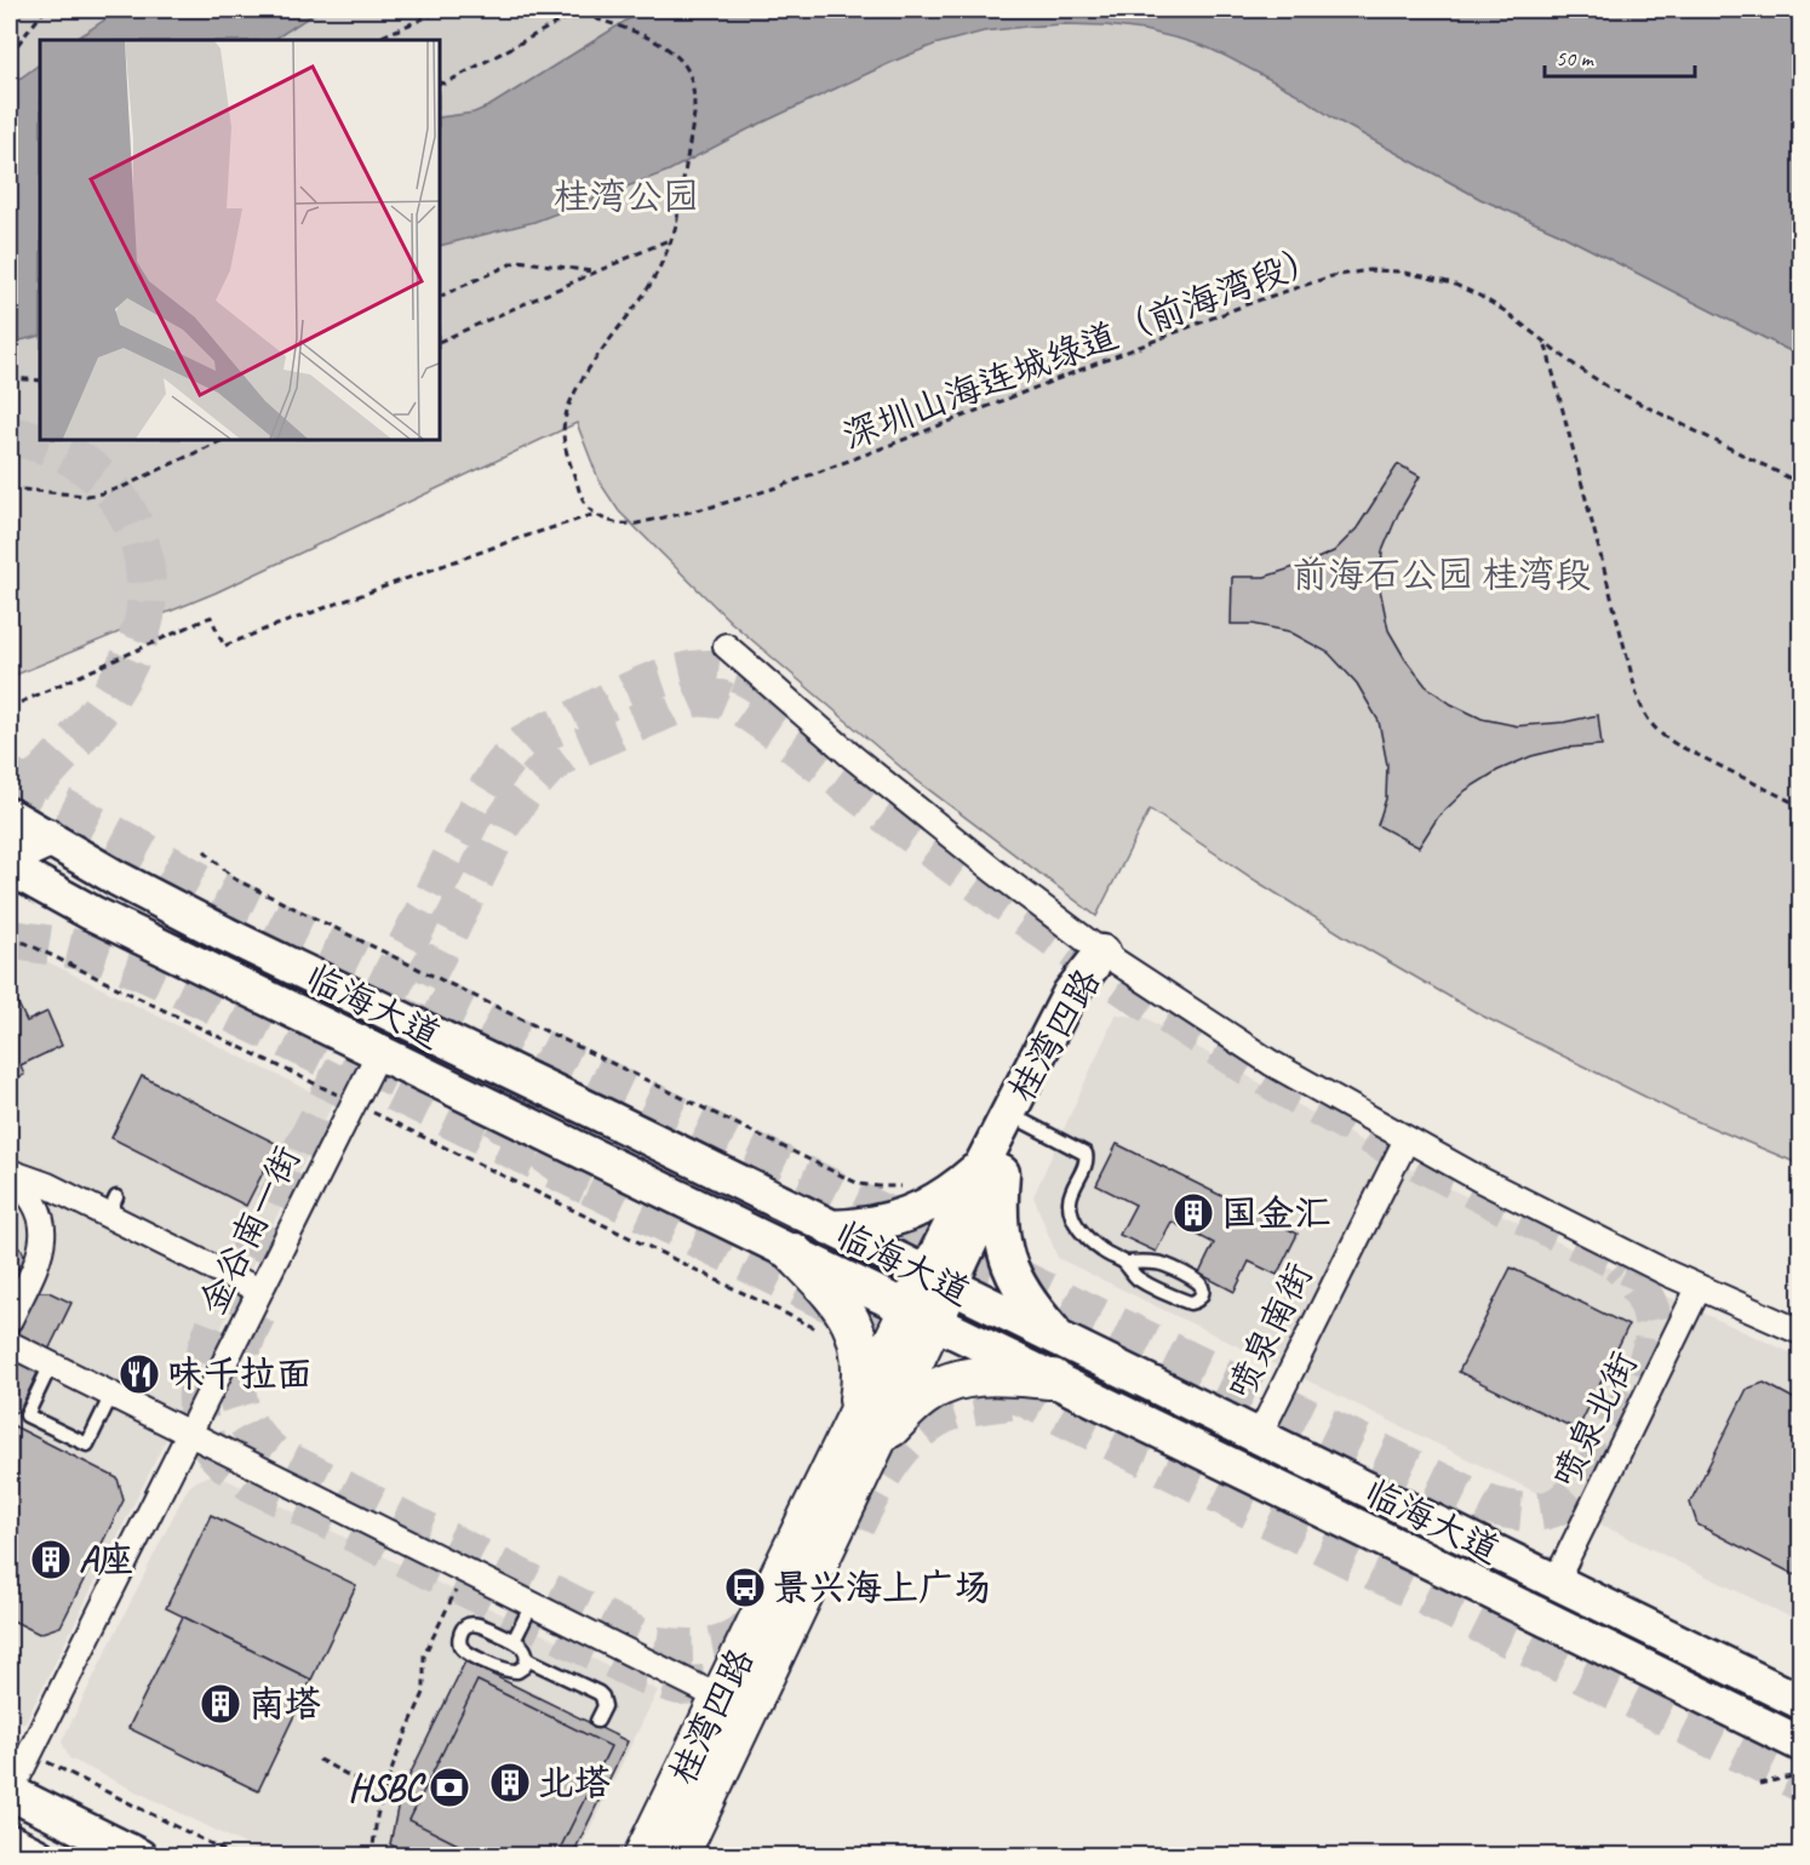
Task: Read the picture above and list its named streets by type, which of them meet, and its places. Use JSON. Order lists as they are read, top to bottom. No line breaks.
{"streets":{"main road":["临海大道","桂湾四路"],"street":["金谷南一街","喷泉南街","喷泉北街"],"path":["深圳山海连城绿道（前海湾段）"]},"crossings":[["临海大道","桂湾四路"],["临海大道","金谷南一街"],["临海大道","喷泉南街"],["临海大道","喷泉北街"]],"parks":["桂湾公园","前海石公园 桂湾段"],"places":{"building":["国金汇","A座","南塔","北塔"],"restaurant":["味千拉面"],"bus stop":["景兴海上广场"],"bank":["HSBC"]},"scale_bar":"50 m"}
